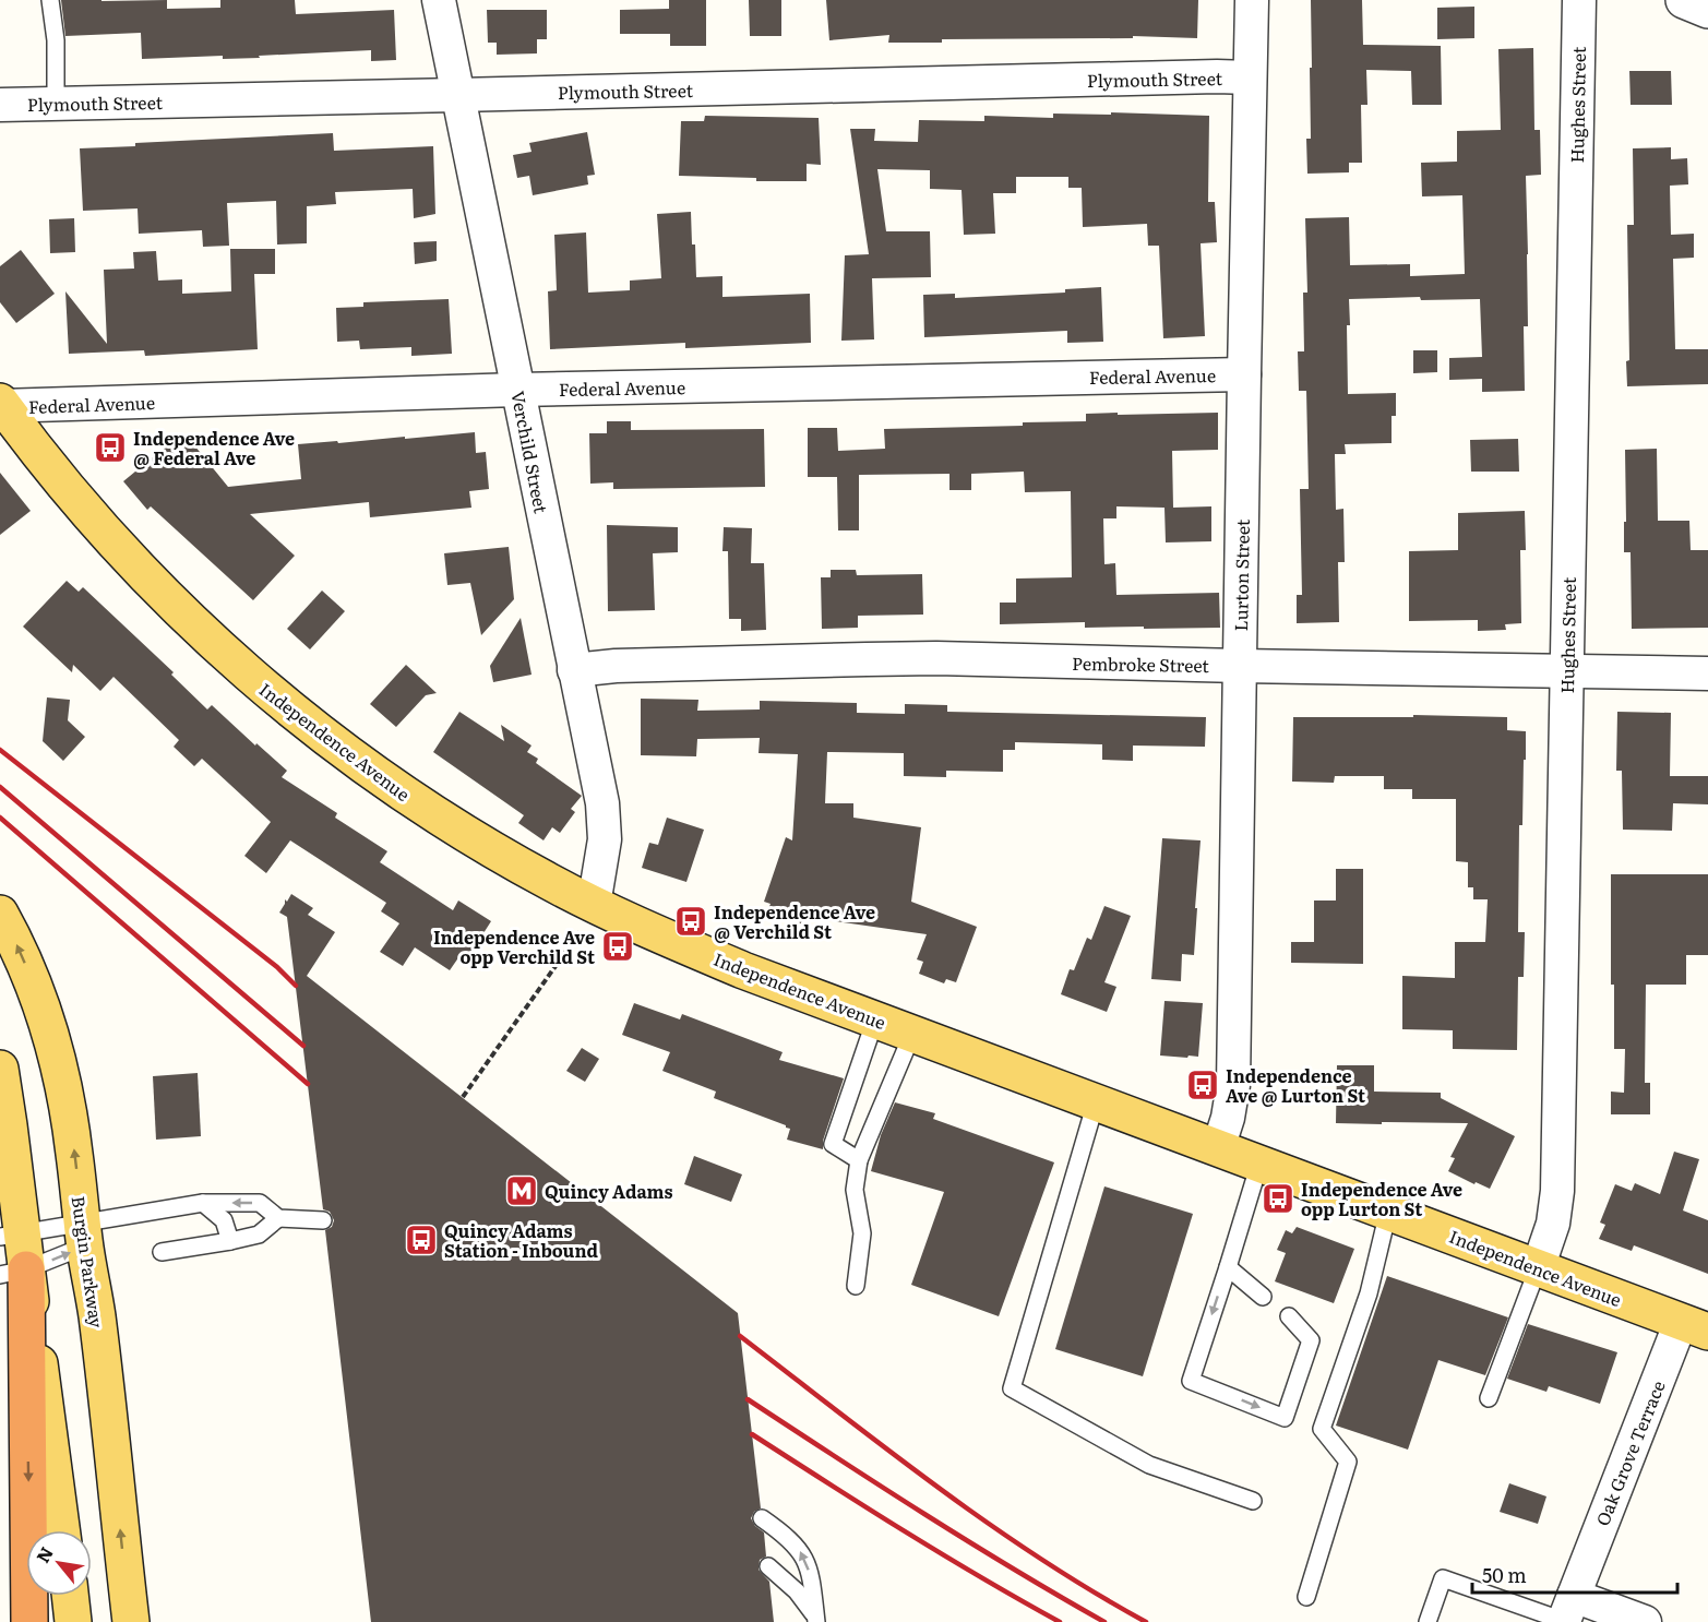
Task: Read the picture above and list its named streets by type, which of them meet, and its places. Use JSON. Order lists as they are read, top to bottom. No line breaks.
{"streets":{"main road":["Independence Avenue","Burgin Parkway"],"street":["Plymouth Street","Hughes Street","Federal Avenue","Verchild Street","Lurton Street","Pembroke Street","Oak Grove Terrace"]},"crossings":[["Plymouth Street","Verchild Street"],["Plymouth Street","Lurton Street"],["Hughes Street","Pembroke Street"],["Hughes Street","Independence Avenue"],["Federal Avenue","Verchild Street"],["Federal Avenue","Lurton Street"],["Federal Avenue","Independence Avenue"],["Verchild Street","Pembroke Street"],["Verchild Street","Independence Avenue"],["Lurton Street","Pembroke Street"],["Lurton Street","Independence Avenue"],["Independence Avenue","Oak Grove Terrace"]],"places":{"bus stop":["Independence Ave @ Federal Ave","Independence Ave @ Verchild St","Independence Ave opp Verchild St","Independence Ave @ Lurton St","Independence Ave opp Lurton St","Quincy Adams Station - Inbound"],"metro station":["Quincy Adams"]},"scale_bar":"50 m","north":"top left"}
